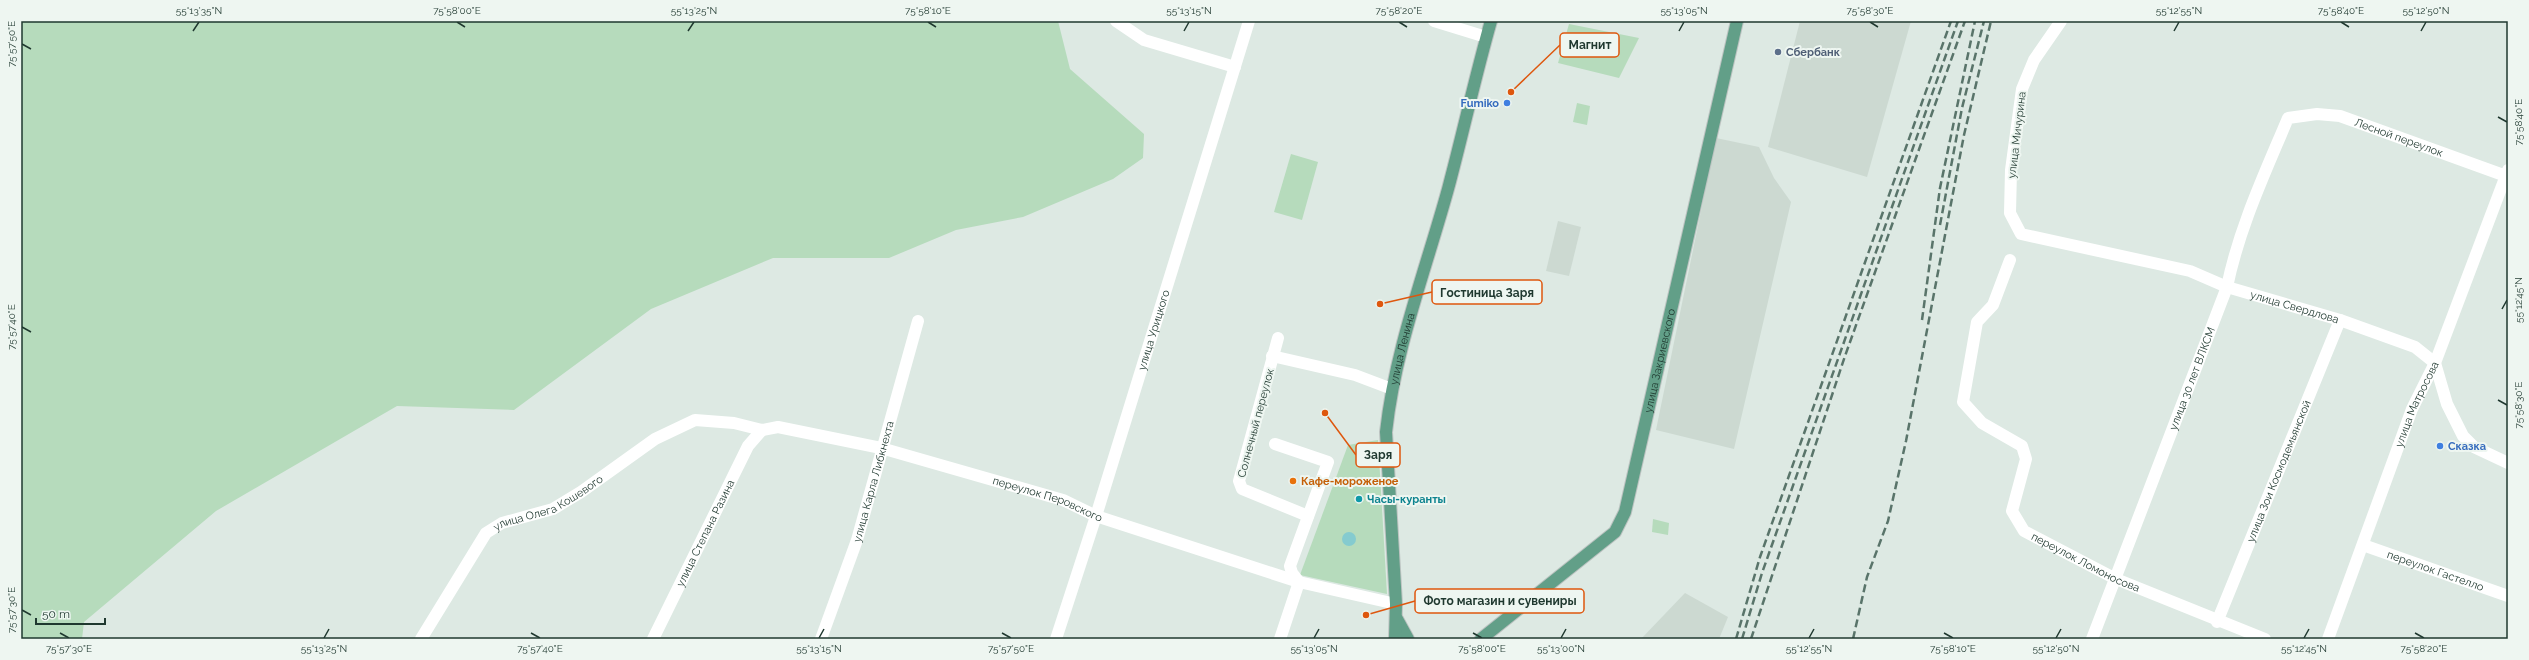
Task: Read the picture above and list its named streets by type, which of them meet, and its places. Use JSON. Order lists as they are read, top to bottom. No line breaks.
{"streets":{"main road":["улица Ленина","улица Закриевского"],"street":["улица Мичурина","Лесной переулок","улица Свердлова","улица Урицкого","улица 30 лет ВЛКСМ","улица Матросова","Солнечный переулок","улица Зои Космодемьянской","улица Карла Либкнехта","переулок Перовского","улица Олега Кошевого","улица Степана Разина","переулок Ломоносова","переулок Гастелло"]},"crossings":[["улица Мичурина","улица Свердлова"],["Лесной переулок","улица 30 лет ВЛКСМ"],["Лесной переулок","улица Матросова"],["улица Свердлова","улица 30 лет ВЛКСМ"],["улица Свердлова","улица Матросова"],["улица Свердлова","улица Зои Космодемьянской"],["улица Урицкого","переулок Перовского"],["улица Ленина","Солнечный переулок"],["улица Ленина","переулок Перовского"],["улица 30 лет ВЛКСМ","переулок Ломоносова"],["улица Матросова","переулок Гастелло"],["улица Зои Космодемьянской","переулок Ломоносова"],["улица Карла Либкнехта","переулок Перовского"],["переулок Перовского","улица Олега Кошевого"],["переулок Перовского","улица Степана Разина"]],"places":["Сбербанк","Магнит","Fumiko","Гостиница Заря","Заря","Сказка","Кафе-мороженое","Часы-куранты","Фото магазин и сувениры"],"scale_bar":"50 m","coordinates":["55°13'35\"N","75°58'00\"E","55°13'25\"N","75°58'10\"E","55°13'15\"N","75°58'20\"E","55°13'05\"N","75°58'30\"E","55°12'55\"N","75°58'40\"E","55°12'50\"N","75°57'50\"E","55°12'45\"N","75°57'40\"E","75°57'30\"E","55°13'00\"N"]}
